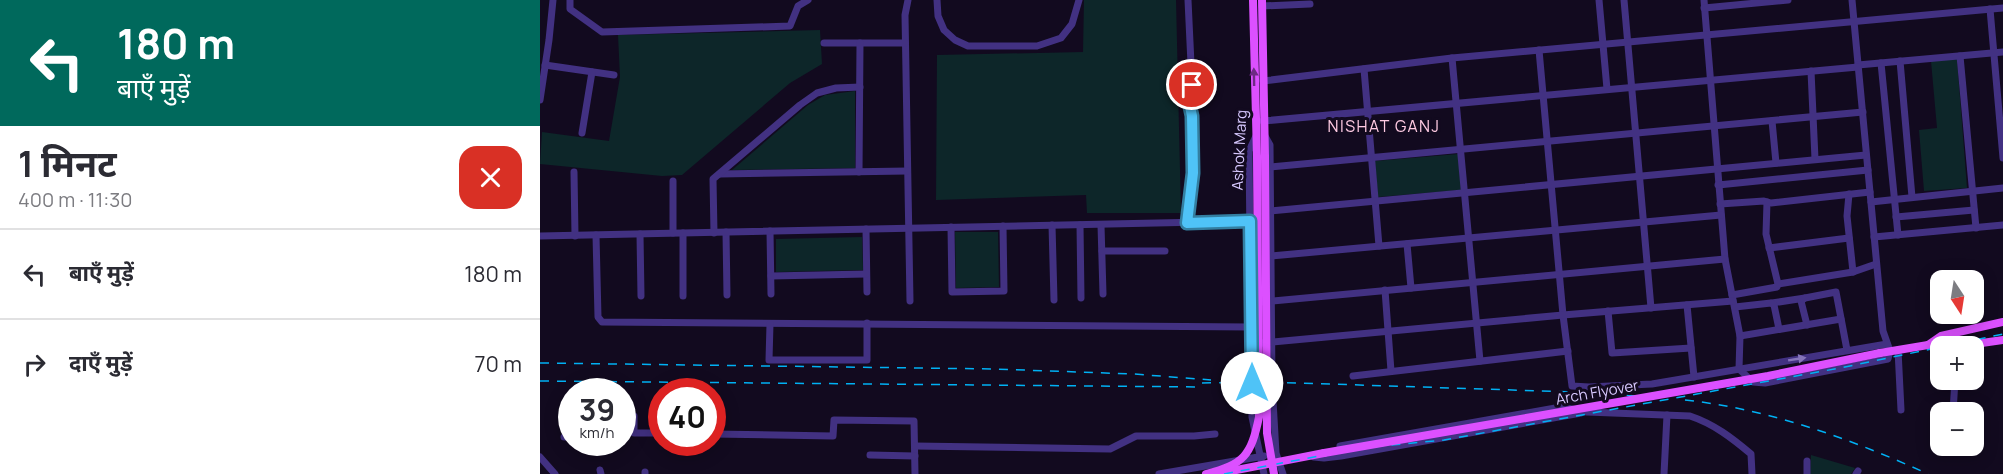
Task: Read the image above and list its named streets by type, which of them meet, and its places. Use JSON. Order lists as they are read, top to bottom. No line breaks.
{"streets":{"main road":["Ashok Marg","Arch Flyover"]},"crossings":[["Ashok Marg","Arch Flyover"]],"districts":["NISHAT GANJ"],"north":"bottom","page":{"turn":["180 m","बाएँ मुड़ें"],"heading":["1 मिनट","400 m · 11:30"],"list":[{"name":"बाएँ मुड़ें","value":"180 m"},{"name":"दाएँ मुड़ें","value":"70 m"}],"map_buttons":["+","−"],"speed":"39 km/h","limit":"40"}}
